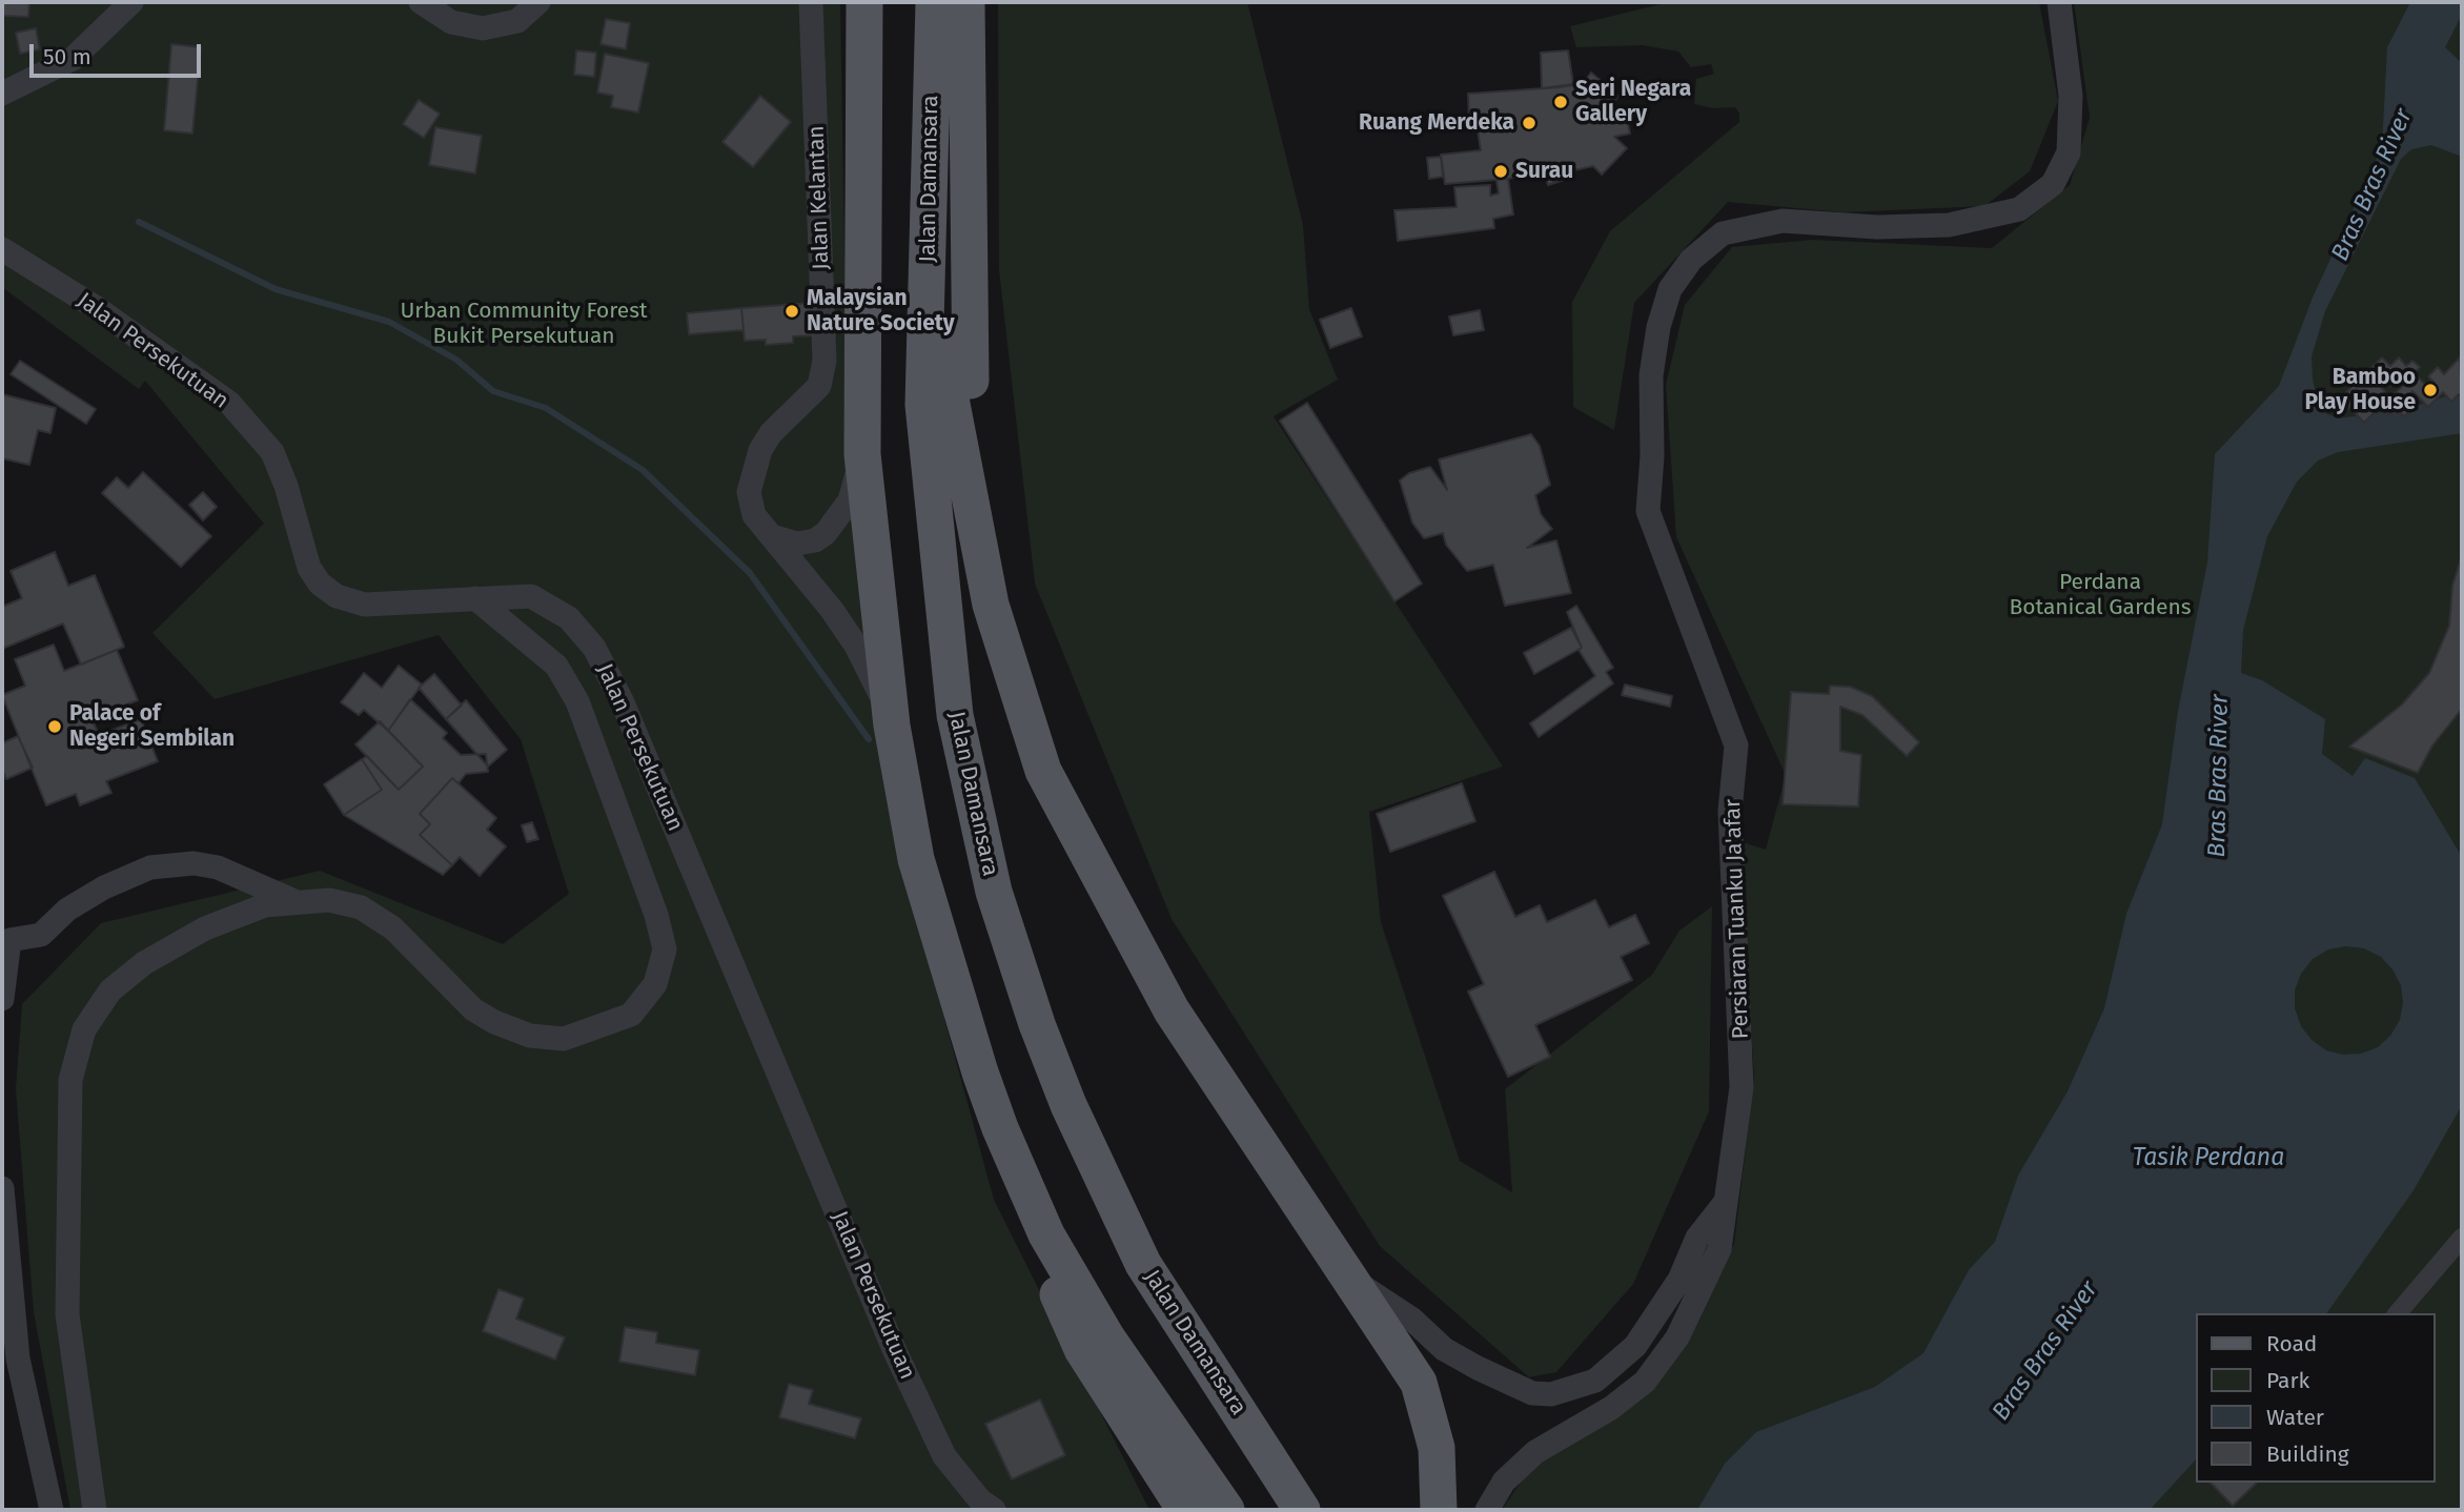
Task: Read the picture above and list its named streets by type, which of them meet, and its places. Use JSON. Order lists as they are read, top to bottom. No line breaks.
{"streets":{"main road":["Jalan Damansara"],"street":["Jalan Kelantan","Jalan Persekutuan","Persiaran Tuanku Ja'afar"]},"water":["Bras Bras River","Tasik Perdana"],"parks":["Urban Community Forest Bukit Persekutuan","Perdana Botanical Gardens"],"places":["Seri Negara Gallery","Ruang Merdeka","Surau","Malaysian Nature Society","Bamboo Play House","Palace of Negeri Sembilan"],"legend":["Road","Park","Water","Building"],"scale_bar":"50 m"}
